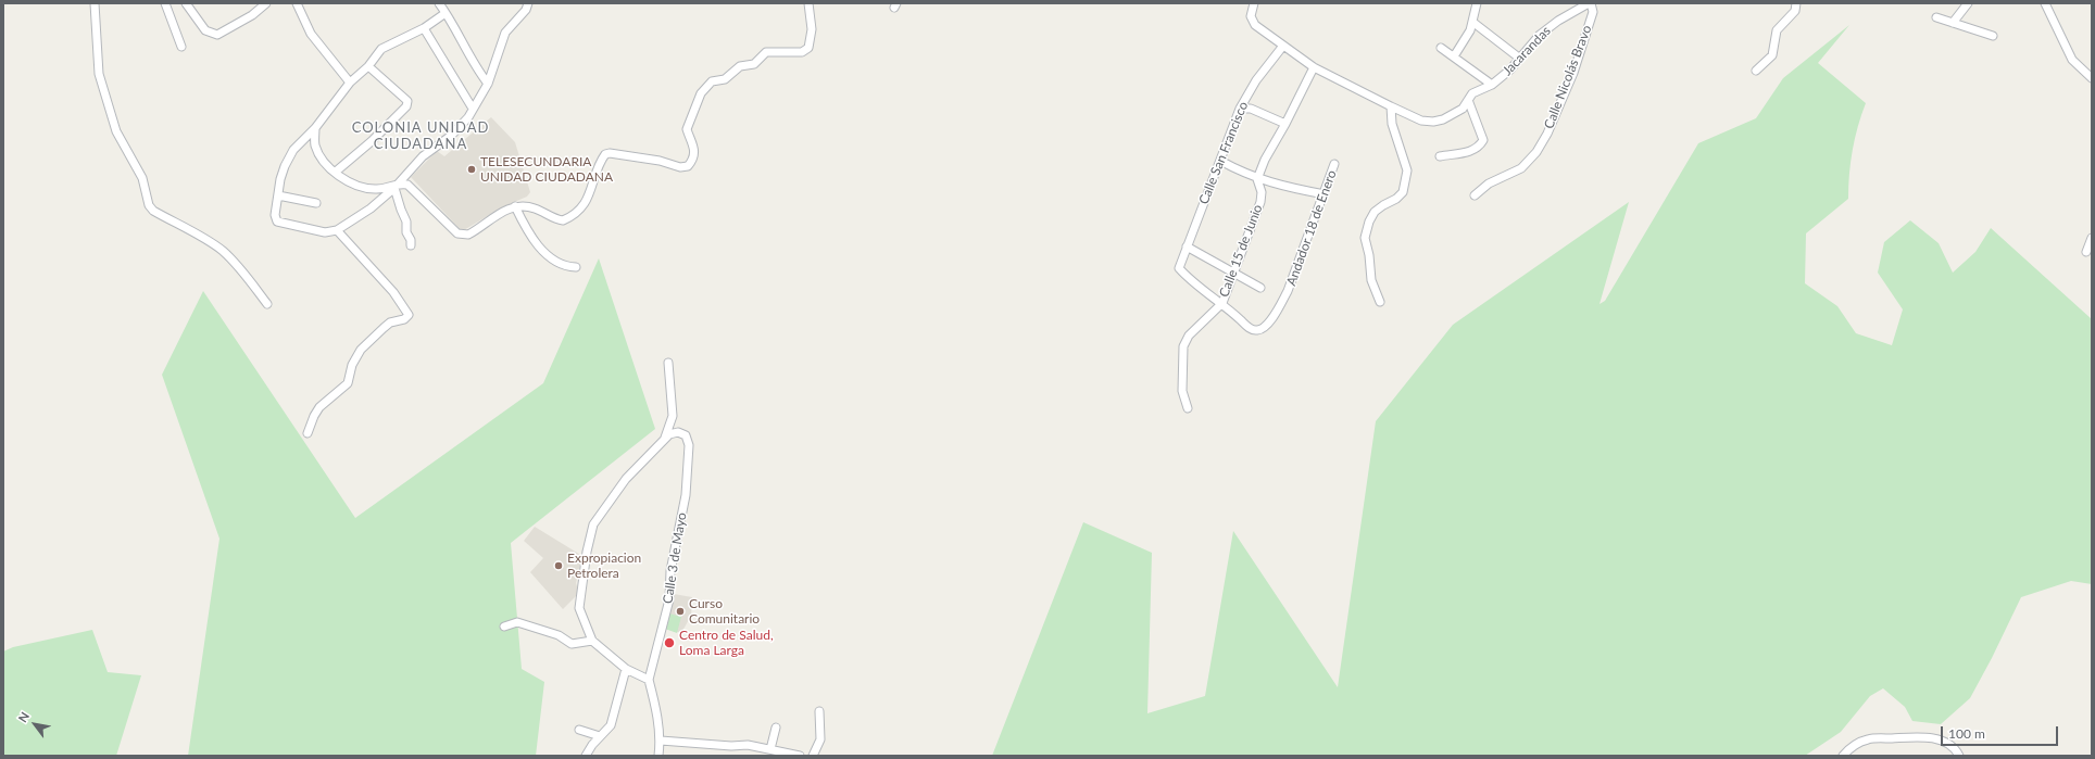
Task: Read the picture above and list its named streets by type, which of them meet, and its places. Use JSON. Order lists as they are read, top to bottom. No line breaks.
{"streets":{"street":["Jacarandas","Calle Nicolás Bravo","Calle San Francisco","Andador 18 de Enero","Calle 15 de Junio","Calle 3 de Mayo"]},"crossings":[["Jacarandas","Calle Nicolás Bravo"],["Calle San Francisco","Andador 18 de Enero"],["Andador 18 de Enero","Calle 15 de Junio"]],"districts":["COLONIA UNIDAD CIUDADANA"],"places":["TELESECUNDARIA UNIDAD CIUDADANA","Expropiacion Petrolera","Curso Comunitario","Centro de Salud, Loma Larga"],"scale_bar":"100 m","north":"top left"}
